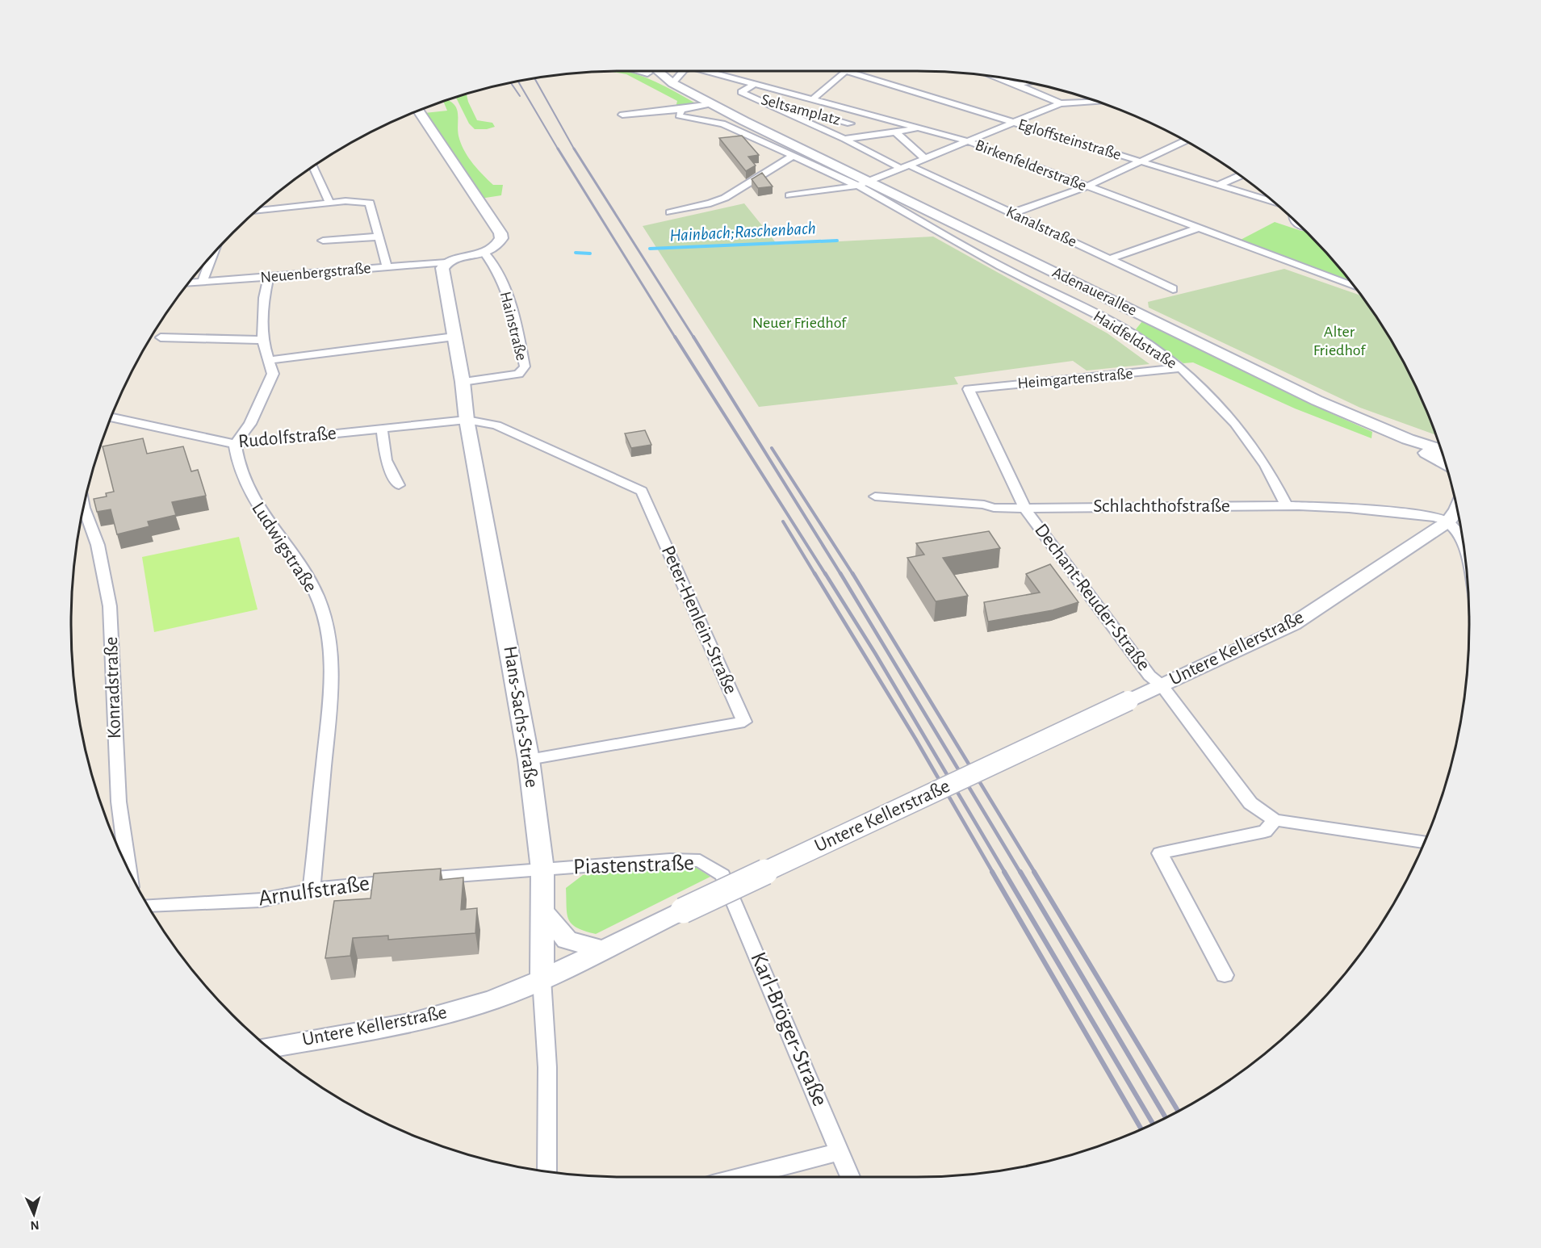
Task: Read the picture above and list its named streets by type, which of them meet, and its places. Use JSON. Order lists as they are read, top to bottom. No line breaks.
{"streets":{"street":["Seltsamplatz","Egloffsteinstraße","Birkenfelderstraße","Kanalstraße","Neuenbergstraße","Adenauerallee","Hainstraße","Haidfeldstraße","Heimgartenstraße","Rudolfstraße","Schlachthofstraße","Ludwigstraße","Dechant-Reuder-Straße","Peter-Henlein-Straße","Untere Kellerstraße","Konradstraße","Hans-Sachs-Straße","Piastenstraße","Arnulfstraße","Karl-Bröger-Straße"]},"crossings":[["Seltsamplatz","Birkenfelderstraße"],["Seltsamplatz","Kanalstraße"],["Neuenbergstraße","Hans-Sachs-Straße"],["Adenauerallee","Haidfeldstraße"],["Hainstraße","Hans-Sachs-Straße"],["Haidfeldstraße","Heimgartenstraße"],["Haidfeldstraße","Schlachthofstraße"],["Heimgartenstraße","Dechant-Reuder-Straße"],["Rudolfstraße","Ludwigstraße"],["Rudolfstraße","Peter-Henlein-Straße"],["Rudolfstraße","Hans-Sachs-Straße"],["Schlachthofstraße","Dechant-Reuder-Straße"],["Schlachthofstraße","Untere Kellerstraße"],["Ludwigstraße","Arnulfstraße"],["Dechant-Reuder-Straße","Untere Kellerstraße"],["Peter-Henlein-Straße","Hans-Sachs-Straße"],["Untere Kellerstraße","Hans-Sachs-Straße"],["Hans-Sachs-Straße","Piastenstraße"],["Hans-Sachs-Straße","Arnulfstraße"],["Piastenstraße","Arnulfstraße"],["Piastenstraße","Karl-Bröger-Straße"]],"water":["Hainbach;Raschenbach"],"parks":["Neuer Friedhof","Alter Friedhof"],"north":"bottom"}
